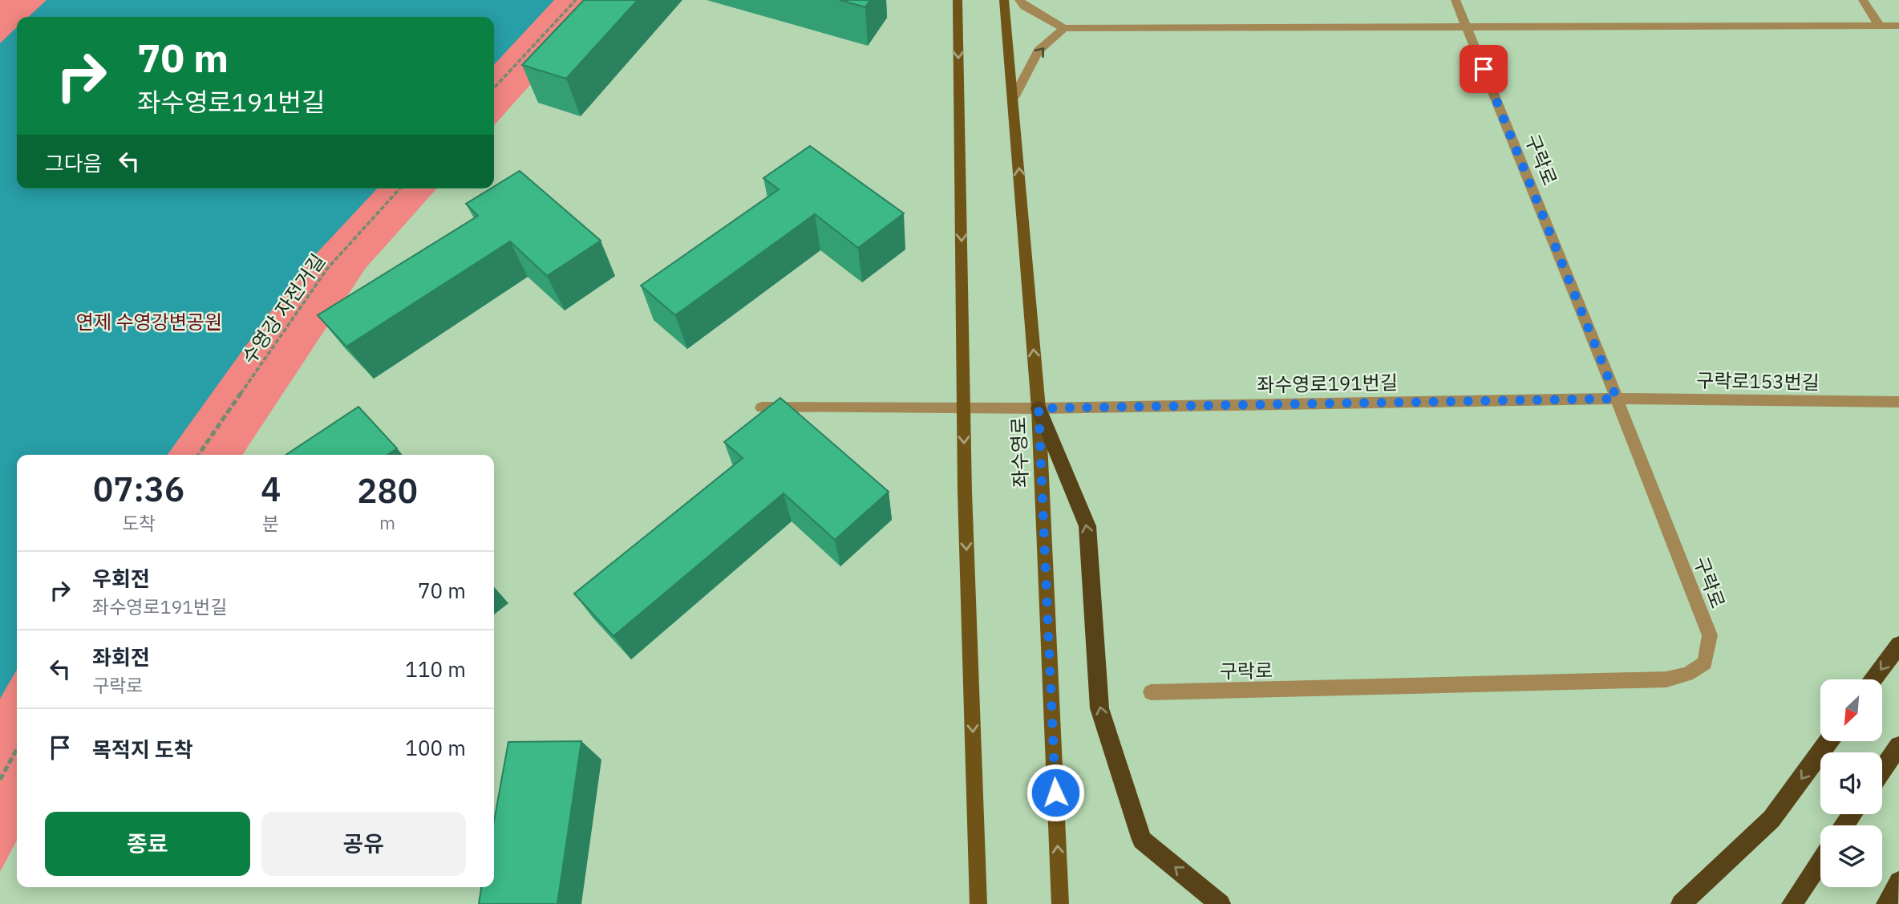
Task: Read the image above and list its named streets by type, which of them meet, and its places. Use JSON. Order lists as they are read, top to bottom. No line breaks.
{"streets":{"main road":["좌수영로"],"street":["구락로","구락로153번길","좌수영로191번길"],"path":["수영강 자전거길"]},"crossings":[["구락로","구락로153번길"],["구락로","좌수영로191번길"],["구락로153번길","좌수영로191번길"],["좌수영로191번길","좌수영로"]],"parks":["연제 수영강변공원"],"north":"bottom left","page":{"turn":["70 m","좌수영로191번길"],"then":"그다음","eta":["07:36","도착","4","분","280","m"],"list":[{"name":"우회전","note":"좌수영로191번길","value":"70 m"},{"name":"좌회전","note":"구락로","value":"110 m"},{"name":"목적지 도착","value":"100 m"}],"buttons":["종료","공유"]}}
